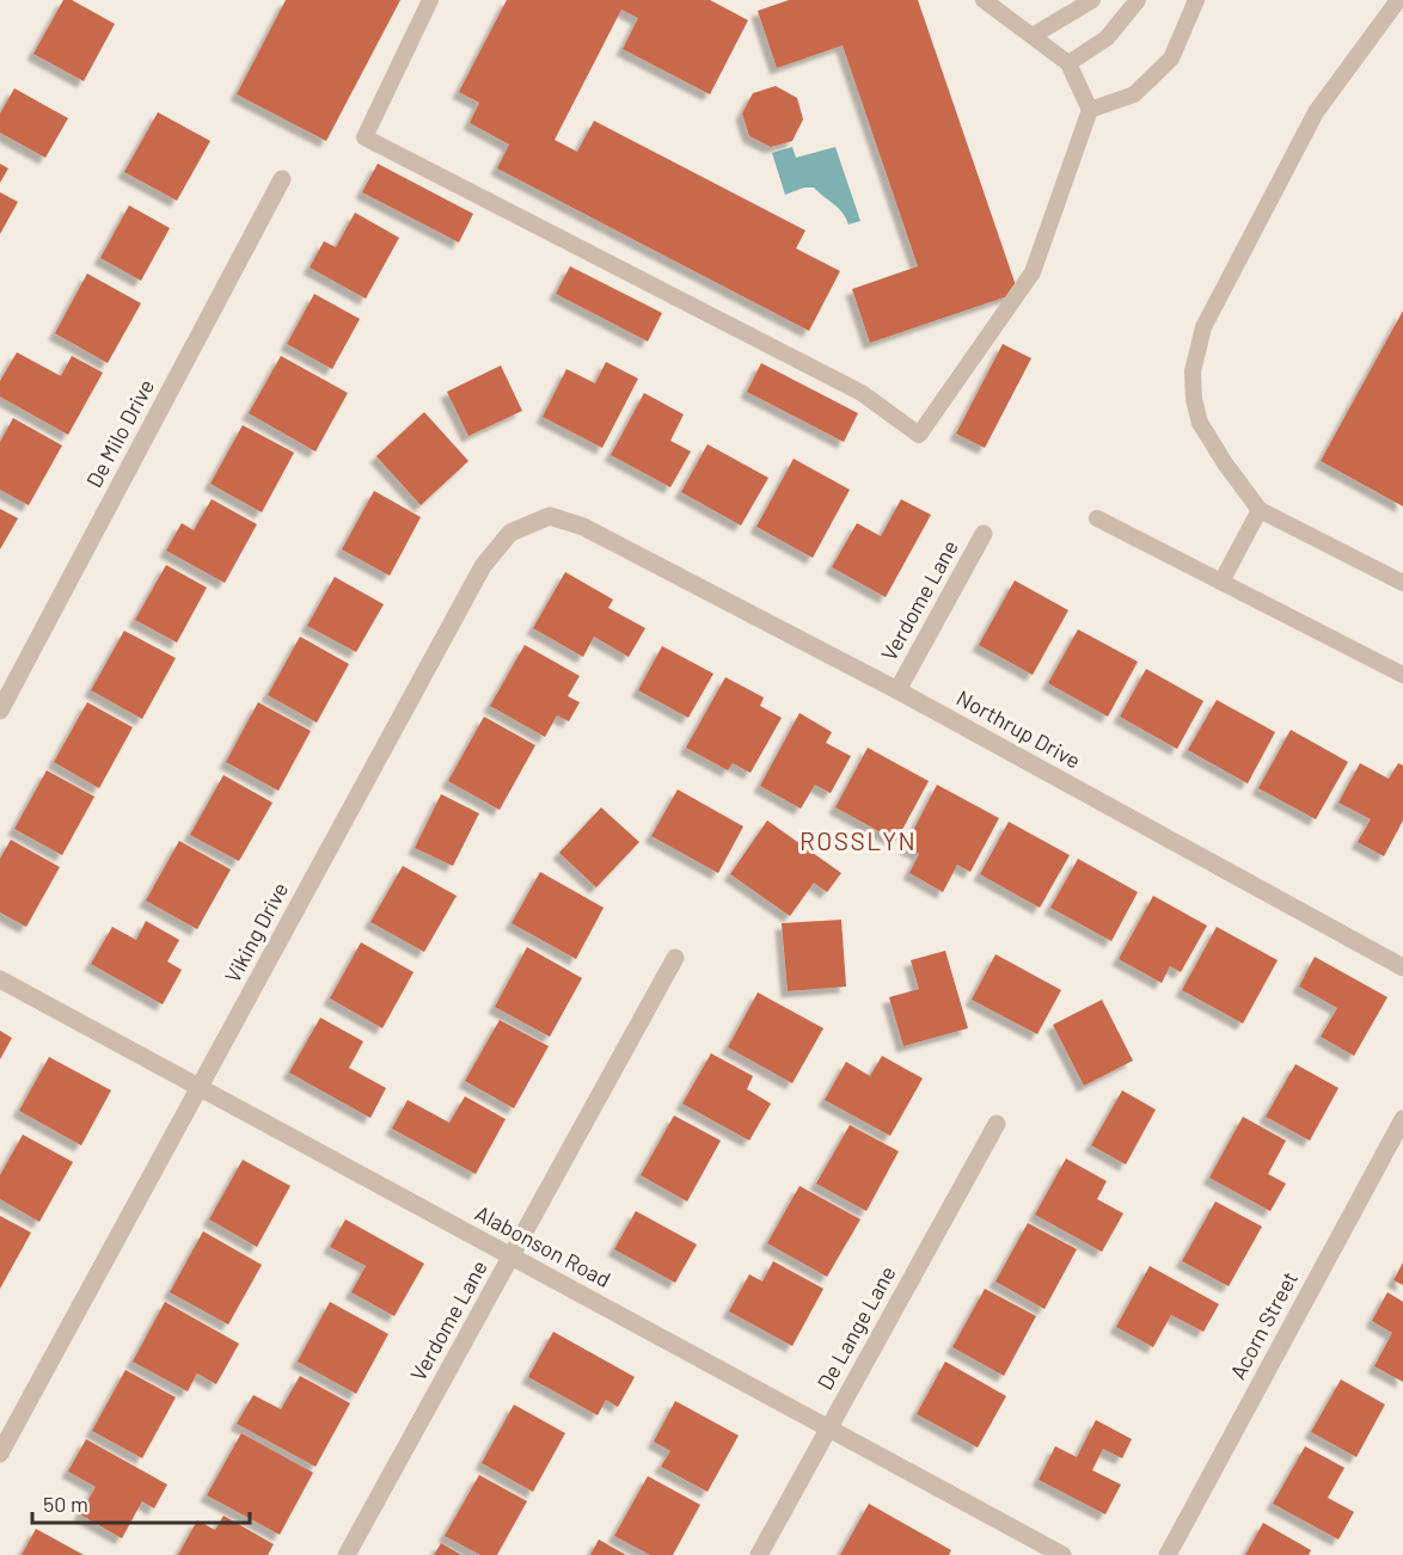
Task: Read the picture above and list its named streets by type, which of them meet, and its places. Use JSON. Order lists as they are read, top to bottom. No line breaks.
{"streets":{"street":["De Milo Drive","Verdome Lane","Northrup Drive","Viking Drive","Alabonson Road","Acorn Street","De Lange Lane"]},"crossings":[["Verdome Lane","Northrup Drive"],["Verdome Lane","Alabonson Road"],["Northrup Drive","Viking Drive"],["Viking Drive","Alabonson Road"],["Alabonson Road","De Lange Lane"]],"districts":["ROSSLYN"],"scale_bar":"50 m"}
